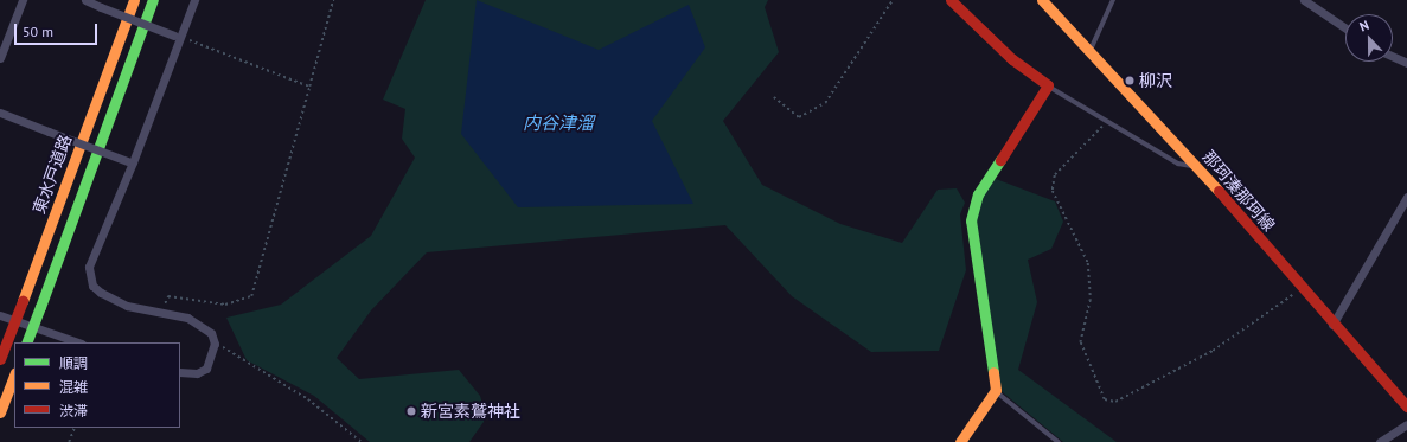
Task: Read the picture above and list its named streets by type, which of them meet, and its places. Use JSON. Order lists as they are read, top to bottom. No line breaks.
{"streets":{"main road":["東水戸道路","那珂湊那珂線"]},"water":["内谷津溜"],"places":["柳沢","新宮素鷲神社"],"legend":["順調","混雑","渋滞"],"scale_bar":"50 m","north":"top"}
